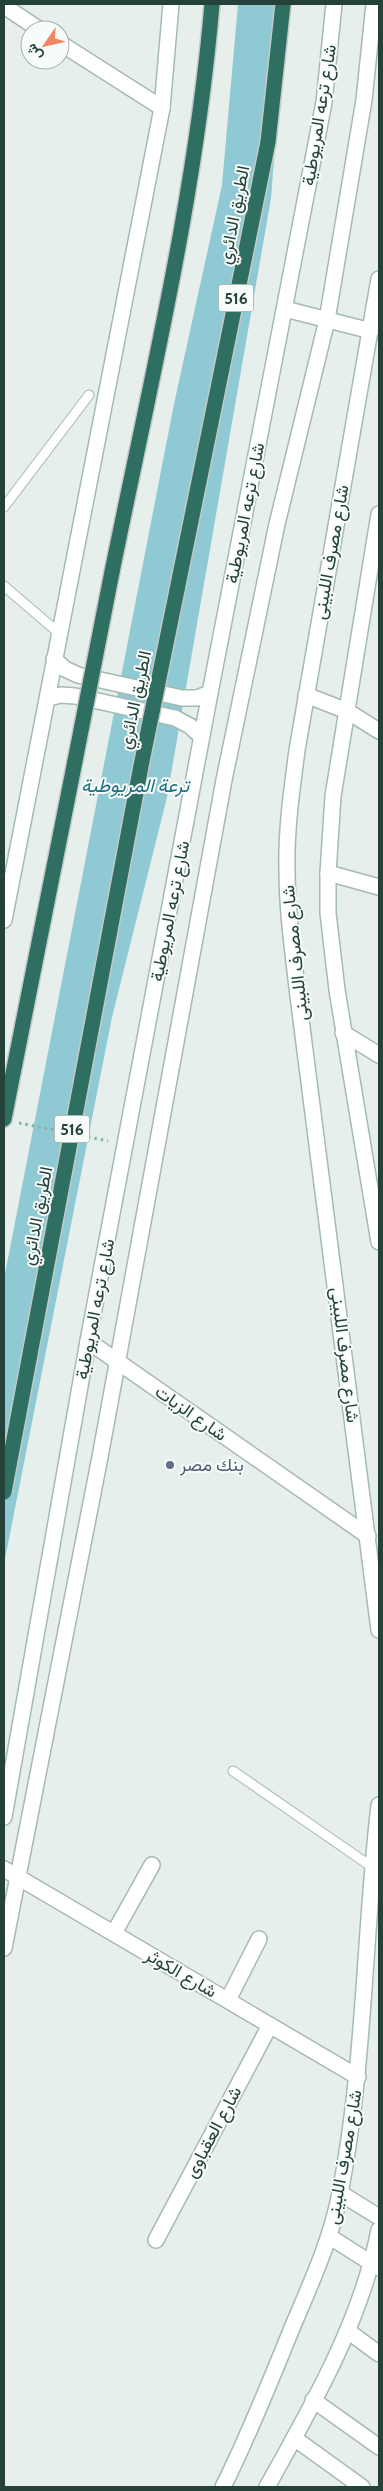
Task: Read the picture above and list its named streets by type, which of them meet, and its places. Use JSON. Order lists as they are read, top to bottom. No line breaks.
{"streets":{"highway":["الطريق الدائري","516"],"main road":["شارع ترعه المريوطية","شارع مصرف اللبينى","شارع الزيات","شارع الكوثر","شارع العقباوى"]},"crossings":[["شارع ترعه المريوطية","شارع الزيات"],["شارع مصرف اللبينى","شارع الزيات"],["شارع مصرف اللبينى","شارع الكوثر"],["شارع الكوثر","شارع العقباوى"]],"water":["ترعة المريوطية"],"places":["بنك مصر"],"north":"bottom left"}
